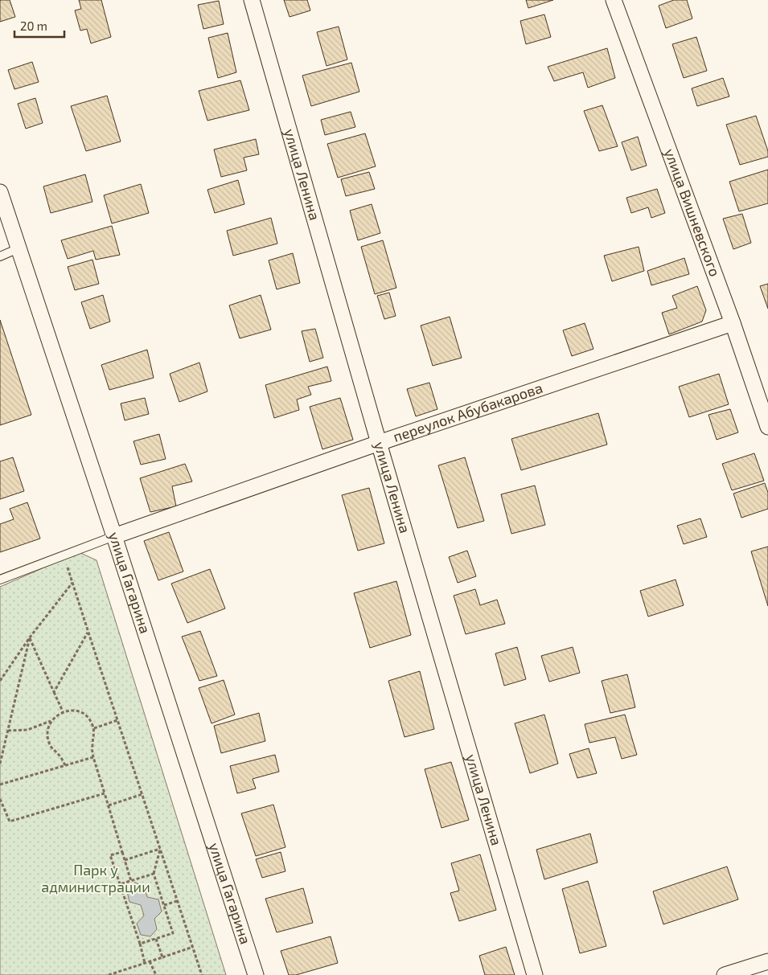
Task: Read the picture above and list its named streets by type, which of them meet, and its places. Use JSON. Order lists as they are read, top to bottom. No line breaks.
{"streets":{"street":["улица Ленина","улица Вишневского","переулок Абубакарова","улица Гагарина"]},"crossings":[["улица Ленина","переулок Абубакарова"],["улица Вишневского","переулок Абубакарова"],["переулок Абубакарова","улица Гагарина"]],"parks":["Парк у администрации"],"scale_bar":"20 m"}
